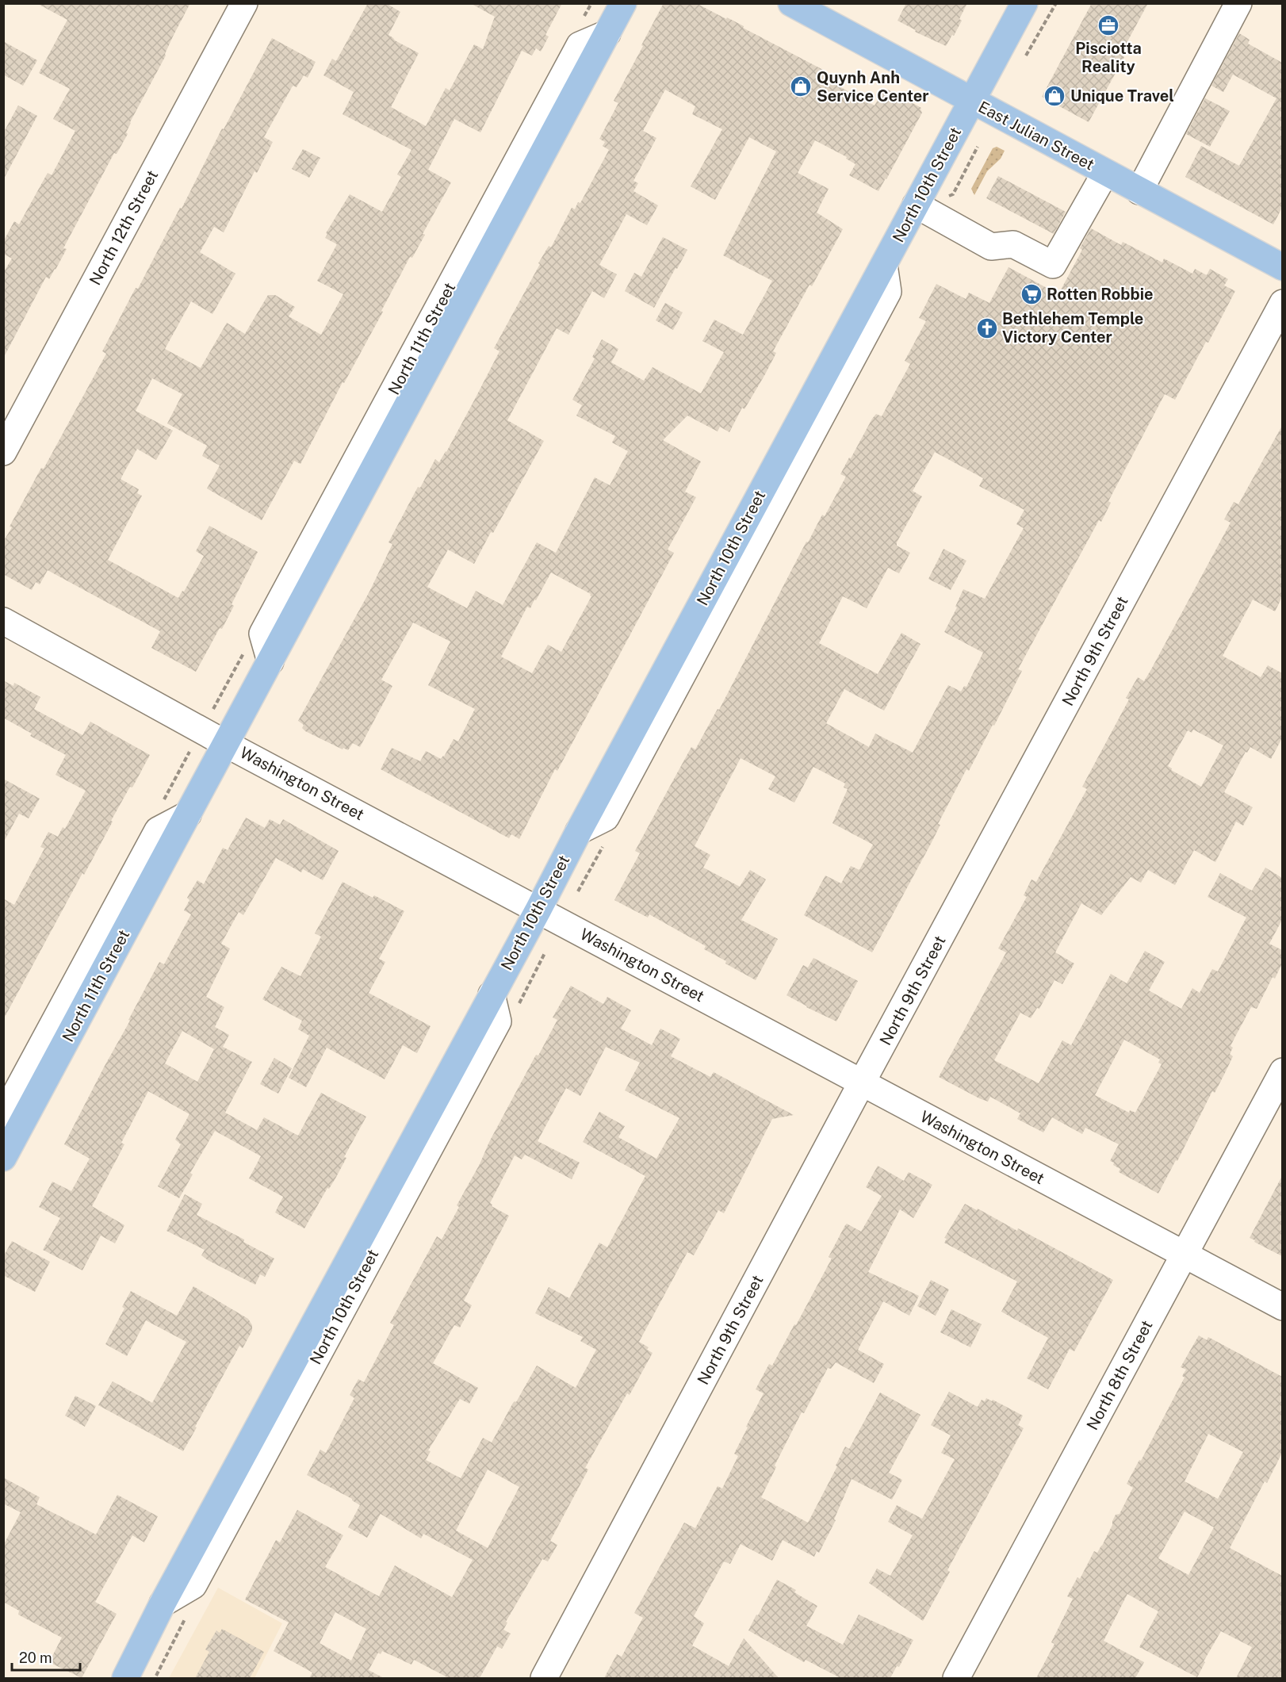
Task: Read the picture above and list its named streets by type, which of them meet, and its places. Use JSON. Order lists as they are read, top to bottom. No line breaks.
{"streets":{"main road":["East Julian Street","North 10th Street","North 11th Street"],"street":["North 12th Street","North 9th Street","Washington Street","North 8th Street"]},"crossings":[["East Julian Street","North 10th Street"],["North 10th Street","Washington Street"],["North 11th Street","Washington Street"],["North 9th Street","Washington Street"],["Washington Street","North 8th Street"]],"places":{"office":["Pisciotta Reality"],"shop":["Quynh Anh Service Center","Unique Travel"],"supermarket":["Rotten Robbie"],"church":["Bethlehem Temple Victory Center"]},"scale_bar":"20 m"}
